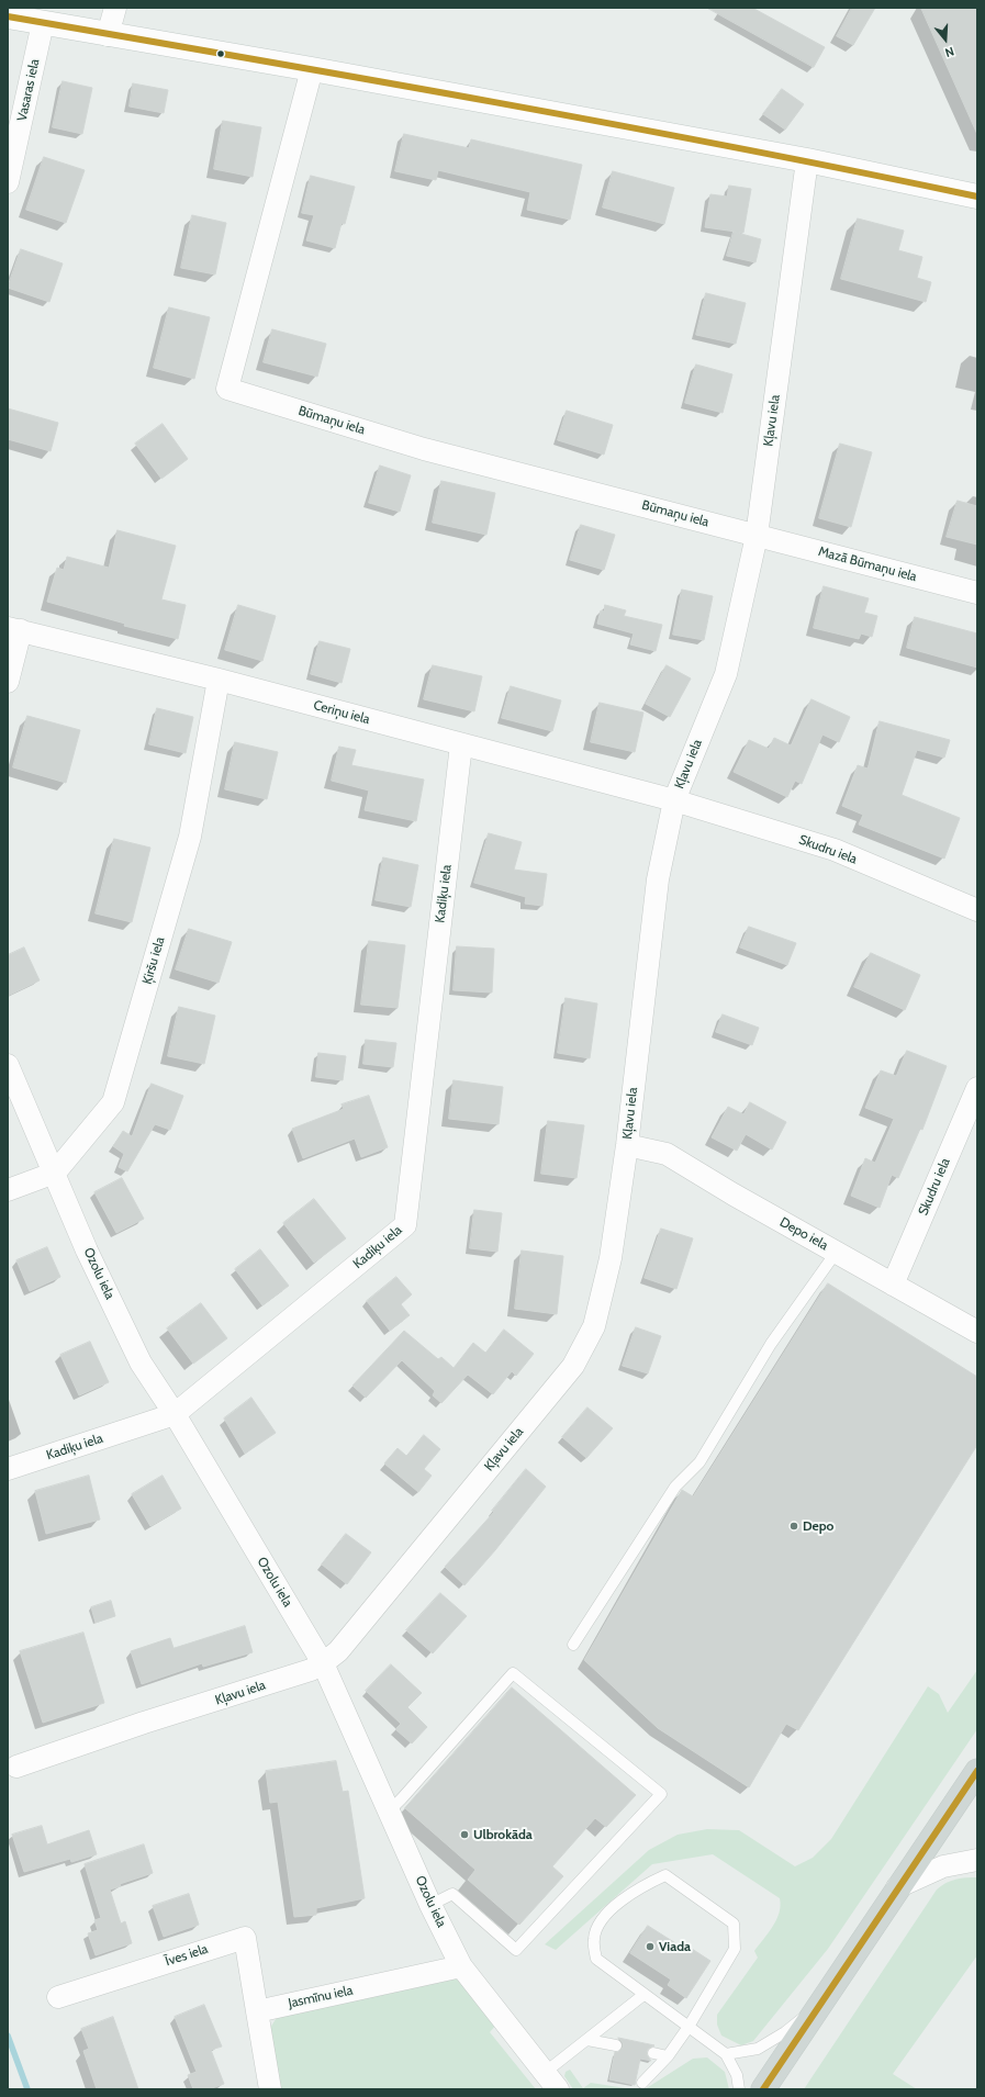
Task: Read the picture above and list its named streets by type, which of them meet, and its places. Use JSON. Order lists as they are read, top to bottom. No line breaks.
{"streets":{"street":["Vasaras iela","Būmaņu iela","Kļavu iela","Mazā Būmaņu iela","Ceriņu iela","Skudru iela","Kadiķu iela","Ķiršu iela","Depo iela","Ozolu iela","Īves iela","Jasmīnu iela"]},"crossings":[["Būmaņu iela","Kļavu iela"],["Būmaņu iela","Mazā Būmaņu iela"],["Kļavu iela","Mazā Būmaņu iela"],["Kļavu iela","Ceriņu iela"],["Kļavu iela","Skudru iela"],["Kļavu iela","Depo iela"],["Kļavu iela","Ozolu iela"],["Ceriņu iela","Skudru iela"],["Ceriņu iela","Kadiķu iela"],["Ceriņu iela","Ķiršu iela"],["Skudru iela","Depo iela"],["Kadiķu iela","Ozolu iela"],["Ķiršu iela","Ozolu iela"],["Ozolu iela","Jasmīnu iela"],["Īves iela","Jasmīnu iela"]],"places":["Depo","Ulbrokāda","Viada"],"north":"bottom"}
